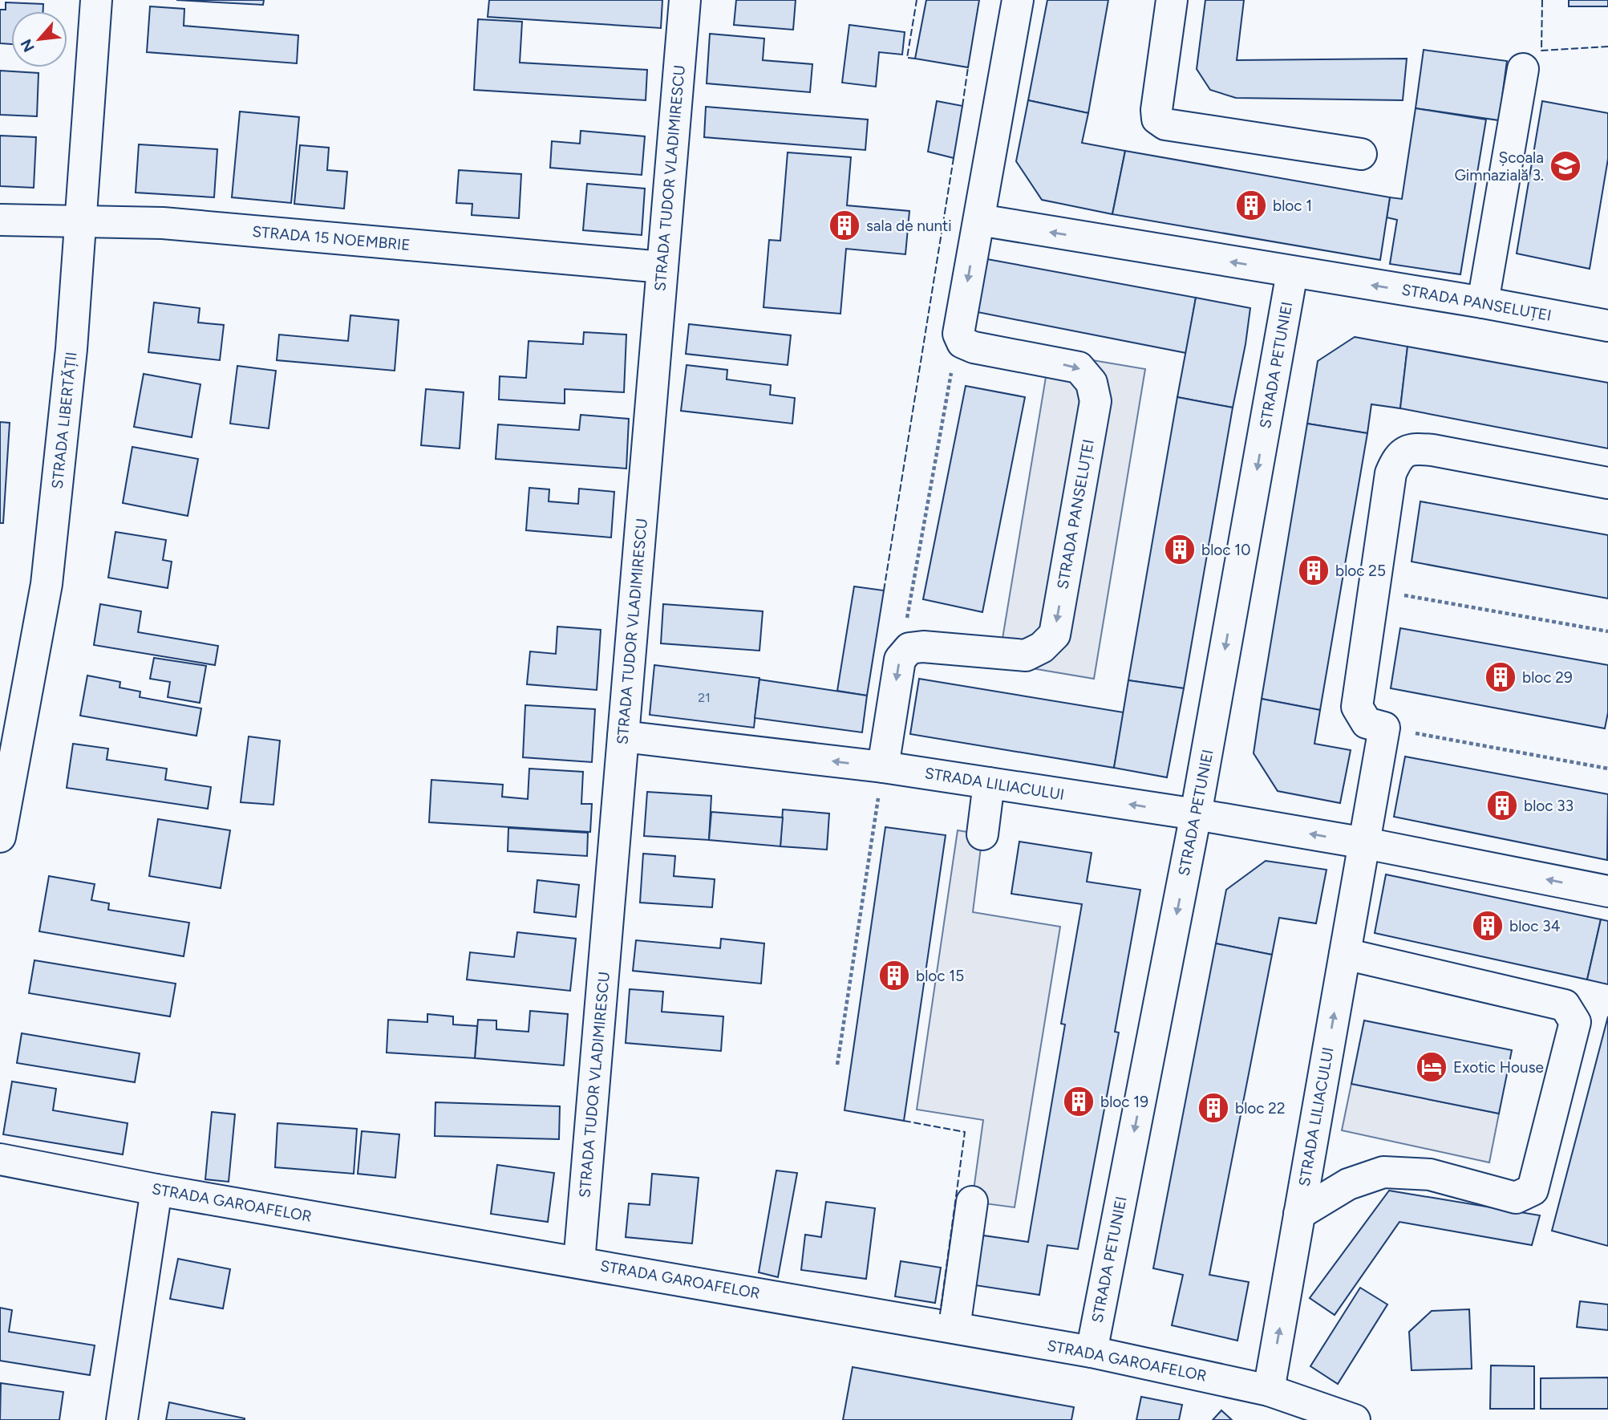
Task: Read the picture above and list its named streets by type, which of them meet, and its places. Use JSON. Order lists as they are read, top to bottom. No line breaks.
{"streets":{"street":["STRADA TUDOR VLADIMIRESCU","STRADA 15 NOEMBRIE","STRADA PANSELUȚEI","STRADA PETUNIEI","STRADA LIBERTĂȚII","STRADA LILIACULUI","STRADA GAROAFELOR"]},"crossings":[["STRADA TUDOR VLADIMIRESCU","STRADA 15 NOEMBRIE"],["STRADA TUDOR VLADIMIRESCU","STRADA LILIACULUI"],["STRADA TUDOR VLADIMIRESCU","STRADA GAROAFELOR"],["STRADA 15 NOEMBRIE","STRADA LIBERTĂȚII"],["STRADA PANSELUȚEI","STRADA PETUNIEI"],["STRADA PETUNIEI","STRADA LILIACULUI"],["STRADA PETUNIEI","STRADA GAROAFELOR"],["STRADA LILIACULUI","STRADA GAROAFELOR"]],"one_way":["STRADA PETUNIEI"],"places":{"school or university":["Școala Gimnazială 3."],"building":["bloc 1","sala de nunti","bloc 10","bloc 25","bloc 29","bloc 33","bloc 34","bloc 15","bloc 19","bloc 22"],"hotel":["Exotic House"]},"house_numbers":["21"],"north":"bottom left"}
